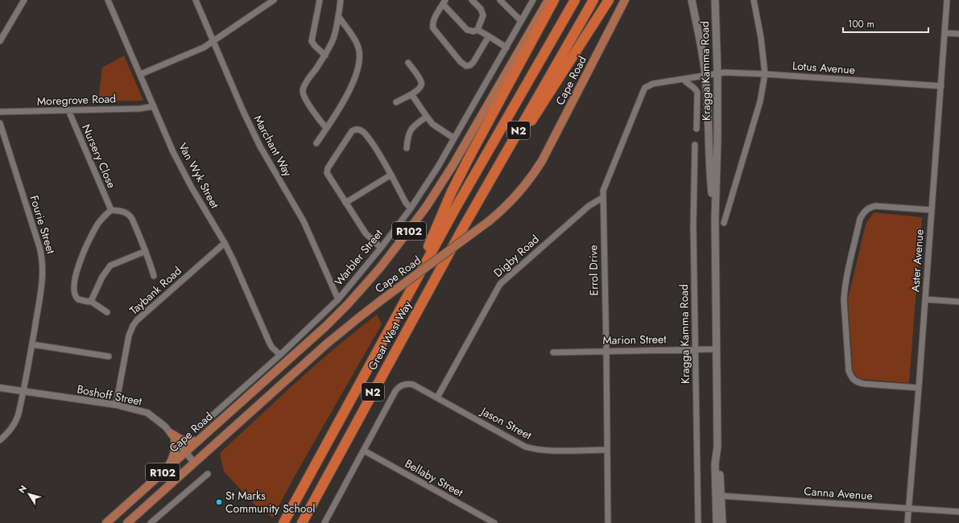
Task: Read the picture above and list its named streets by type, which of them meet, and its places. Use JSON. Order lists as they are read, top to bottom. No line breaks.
{"streets":{"highway":["N2","Great West Way"],"main road":["Kragga Kamma Road","Cape Road","R102"],"street":["Lotus Avenue","Moregrove Road","Marchant Way","Nursery Close","Van Wyk Street","Fourie Street","Digby Road","Warbler Street","Aster Avenue","Errol Drive","Taybank Road","Marion Street","Boshoff Street","Jason Street","Bellaby Street","Canna Avenue"]},"crossings":[["Lotus Avenue","Kragga Kamma Road"],["Lotus Avenue","Aster Avenue"],["Lotus Avenue","Errol Drive"],["Kragga Kamma Road","Errol Drive"],["Kragga Kamma Road","Marion Street"],["Kragga Kamma Road","Canna Avenue"],["Cape Road","Boshoff Street"],["Moregrove Road","Nursery Close"],["Moregrove Road","Van Wyk Street"],["N2","Great West Way"],["Marchant Way","Warbler Street"],["Van Wyk Street","Warbler Street"],["Van Wyk Street","Taybank Road"],["Fourie Street","Boshoff Street"],["Digby Road","Errol Drive"],["Digby Road","Jason Street"],["Aster Avenue","Canna Avenue"],["Errol Drive","Marion Street"],["Errol Drive","Jason Street"],["Taybank Road","Boshoff Street"],["Jason Street","Bellaby Street"]],"places":["St Marks Community School"],"scale_bar":"100 m","north":"top left"}
